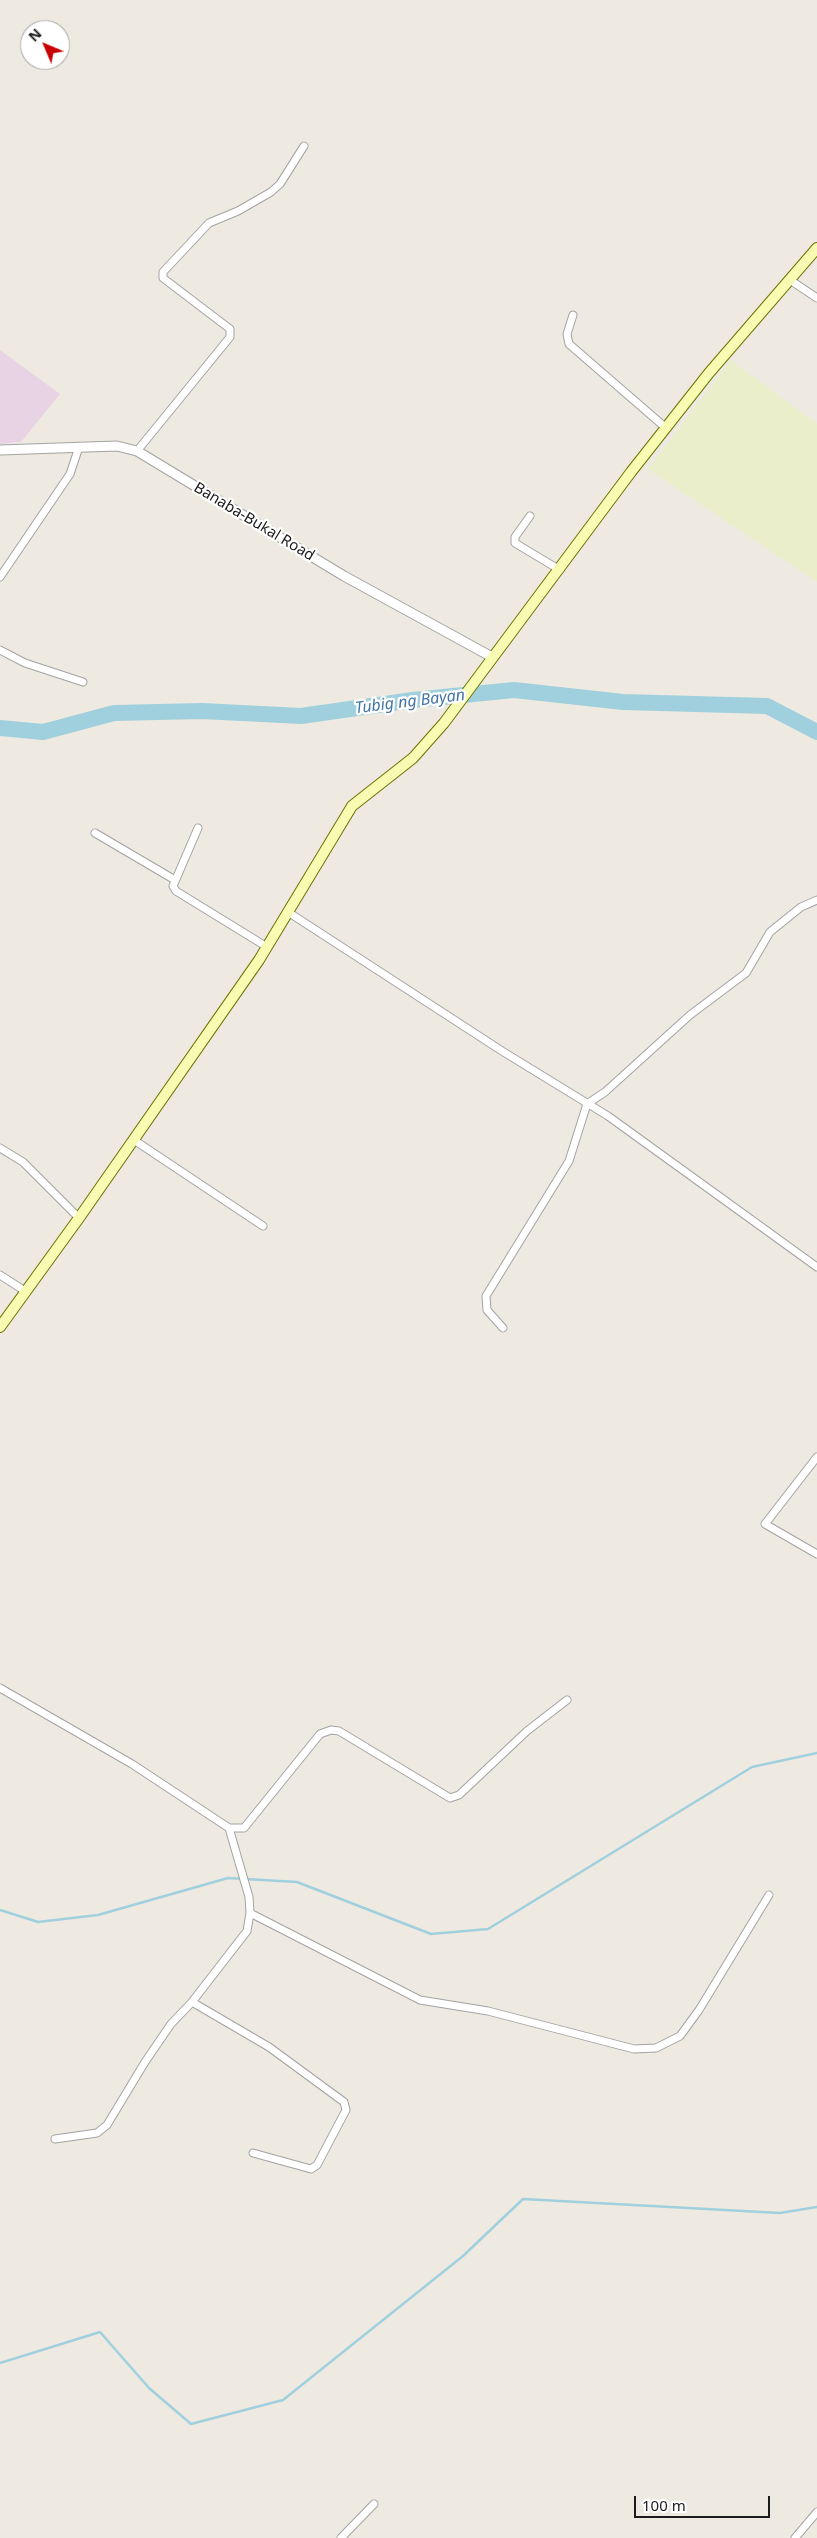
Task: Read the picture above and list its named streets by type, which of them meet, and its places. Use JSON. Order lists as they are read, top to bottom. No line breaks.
{"streets":{"street":["Banaba-Bukal Road"]},"water":["Tubig ng Bayan"],"scale_bar":"100 m","north":"top left"}
